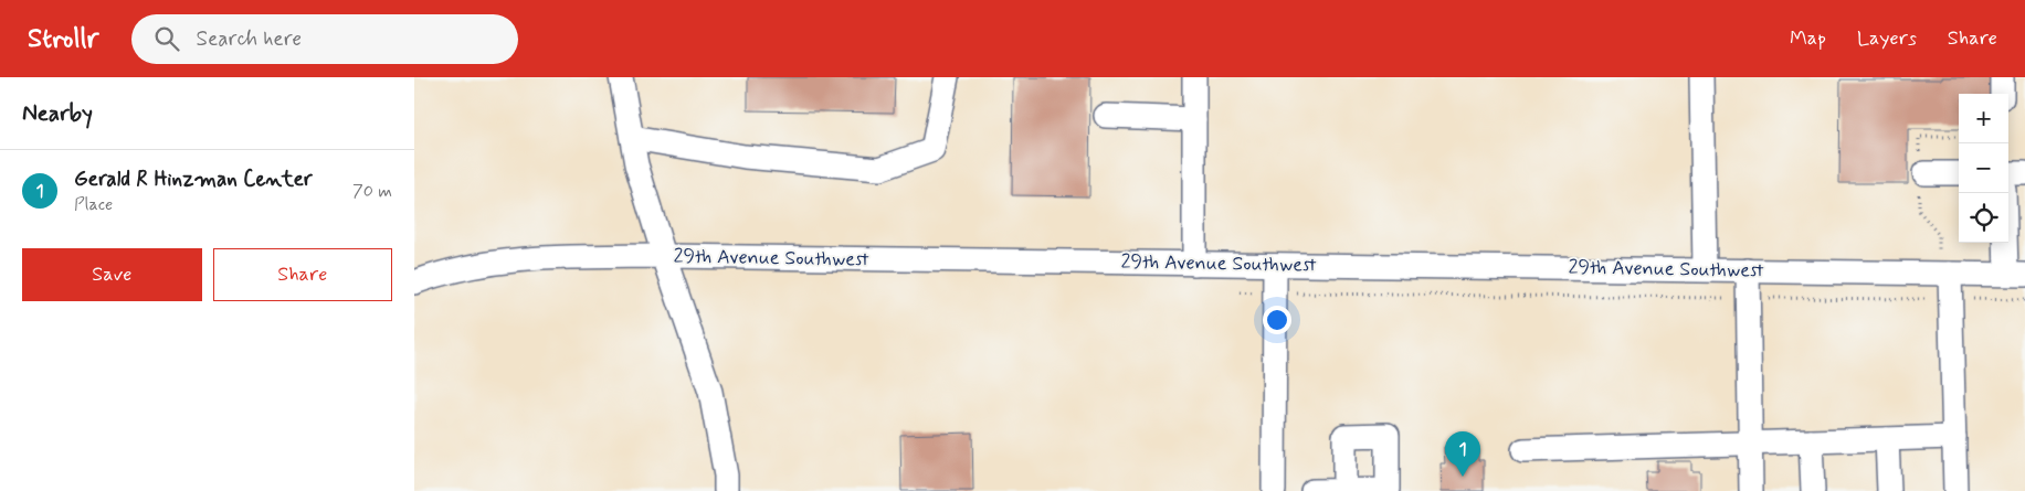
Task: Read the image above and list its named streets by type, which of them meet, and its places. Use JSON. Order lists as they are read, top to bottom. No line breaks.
{"streets":{"street":["29th Avenue Southwest"]},"page":{"header":"Strollr","search":"Search here","nav":["Map","Layers","Share"],"heading":"Nearby","map_buttons":["+","−"],"list":[{"mark":"1","name":"Gerald R Hinzman Center","note":"Place","value":"70 m"}],"buttons":["Save","Share"],"pins":"1"}}
